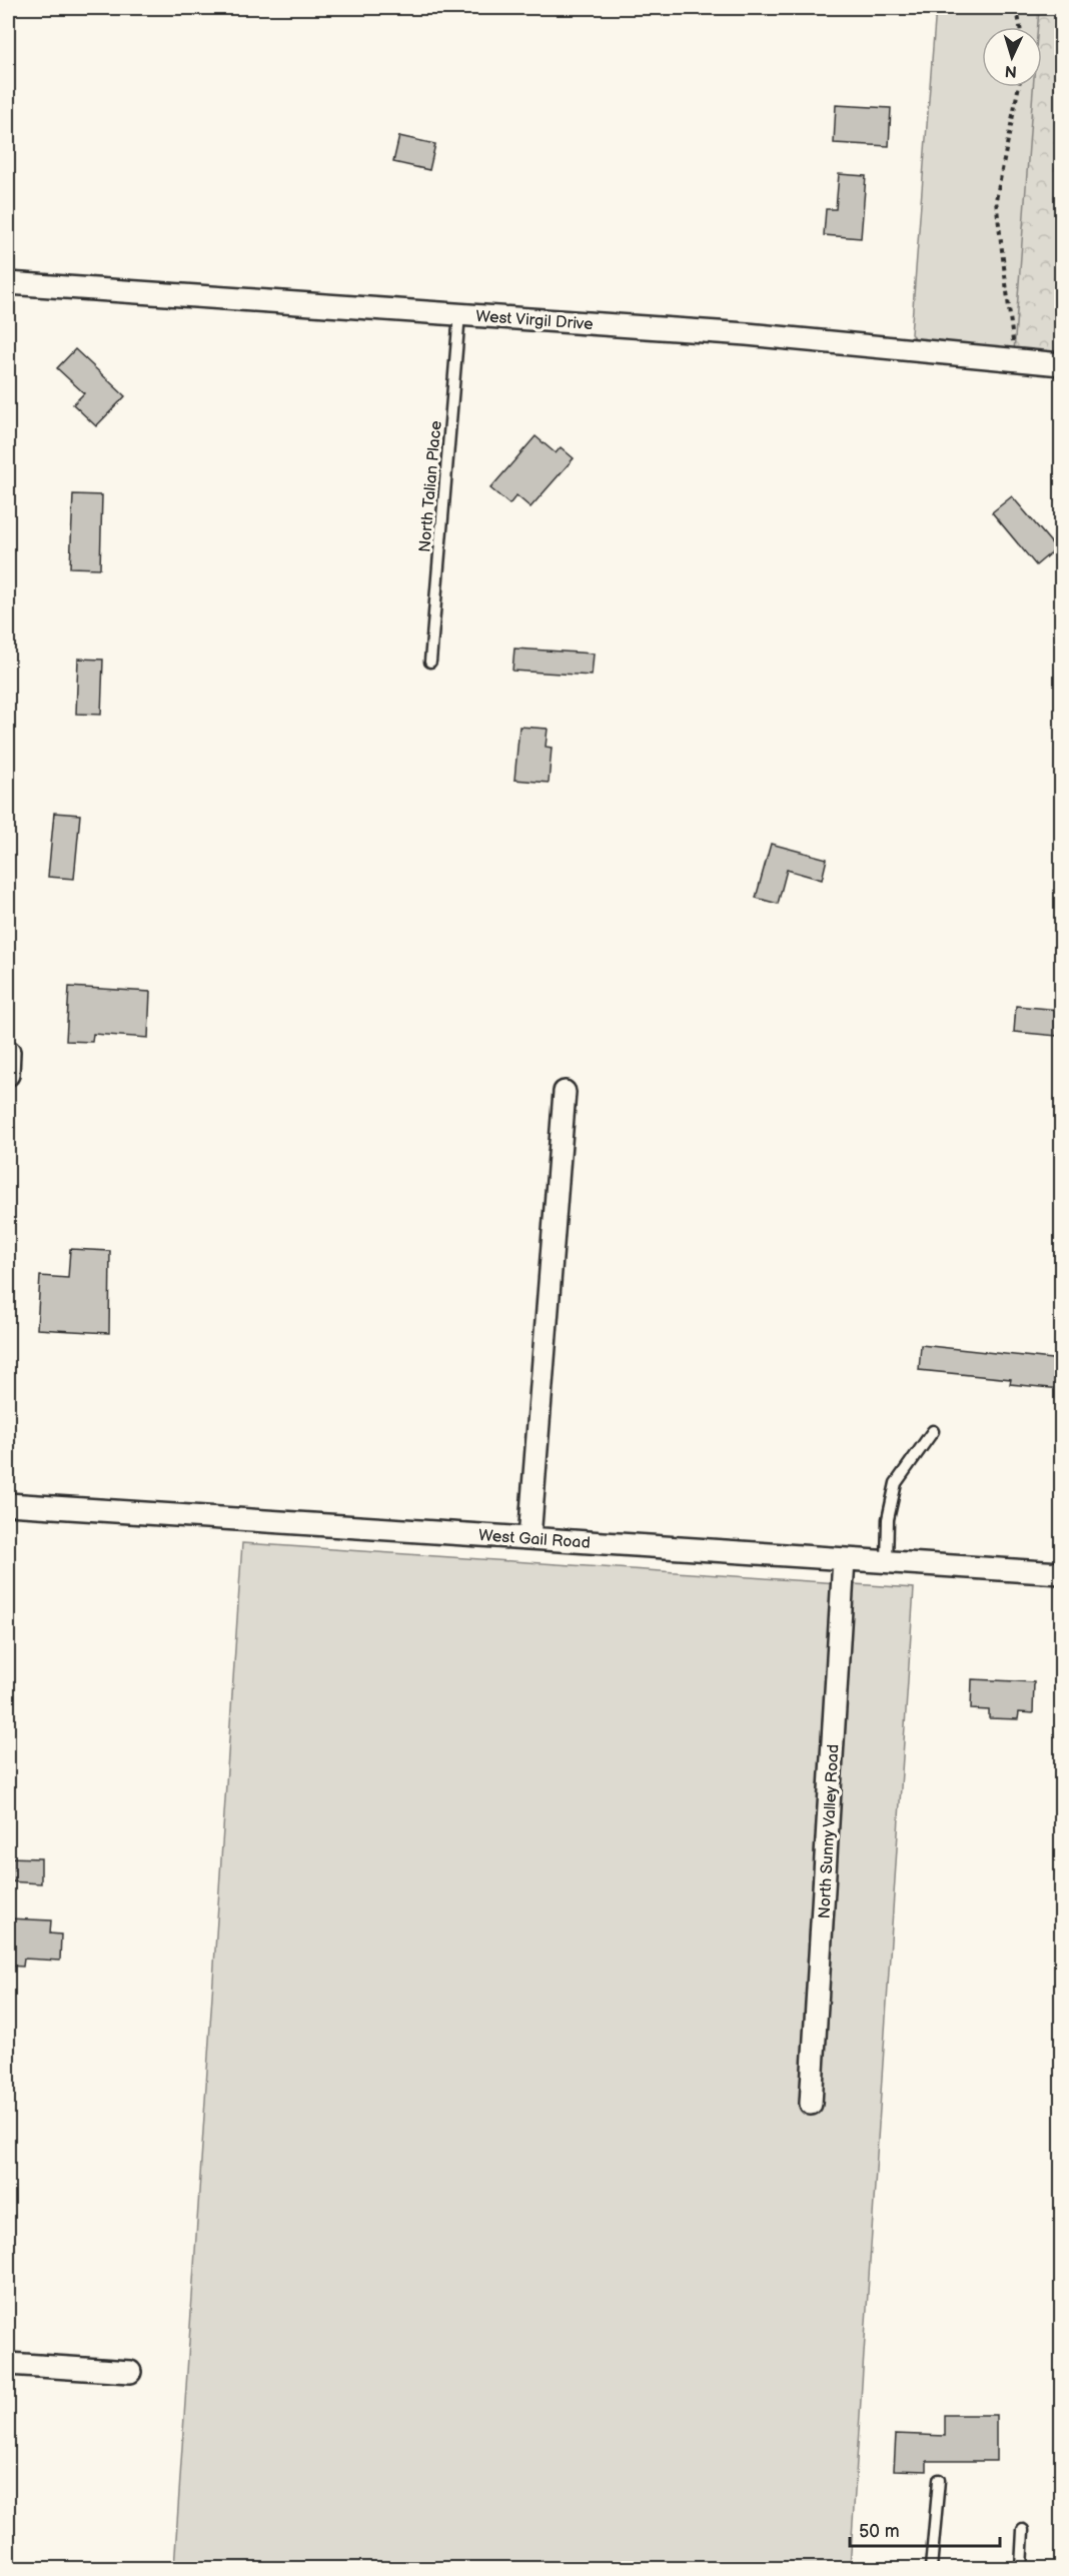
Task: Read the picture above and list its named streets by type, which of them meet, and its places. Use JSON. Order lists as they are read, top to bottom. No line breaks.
{"streets":{"street":["West Virgil Drive","West Gail Road","North Sunny Valley Road"],"lane":["North Talian Place"]},"crossings":[["West Virgil Drive","North Talian Place"],["West Gail Road","North Sunny Valley Road"]],"scale_bar":"50 m","north":"bottom"}
